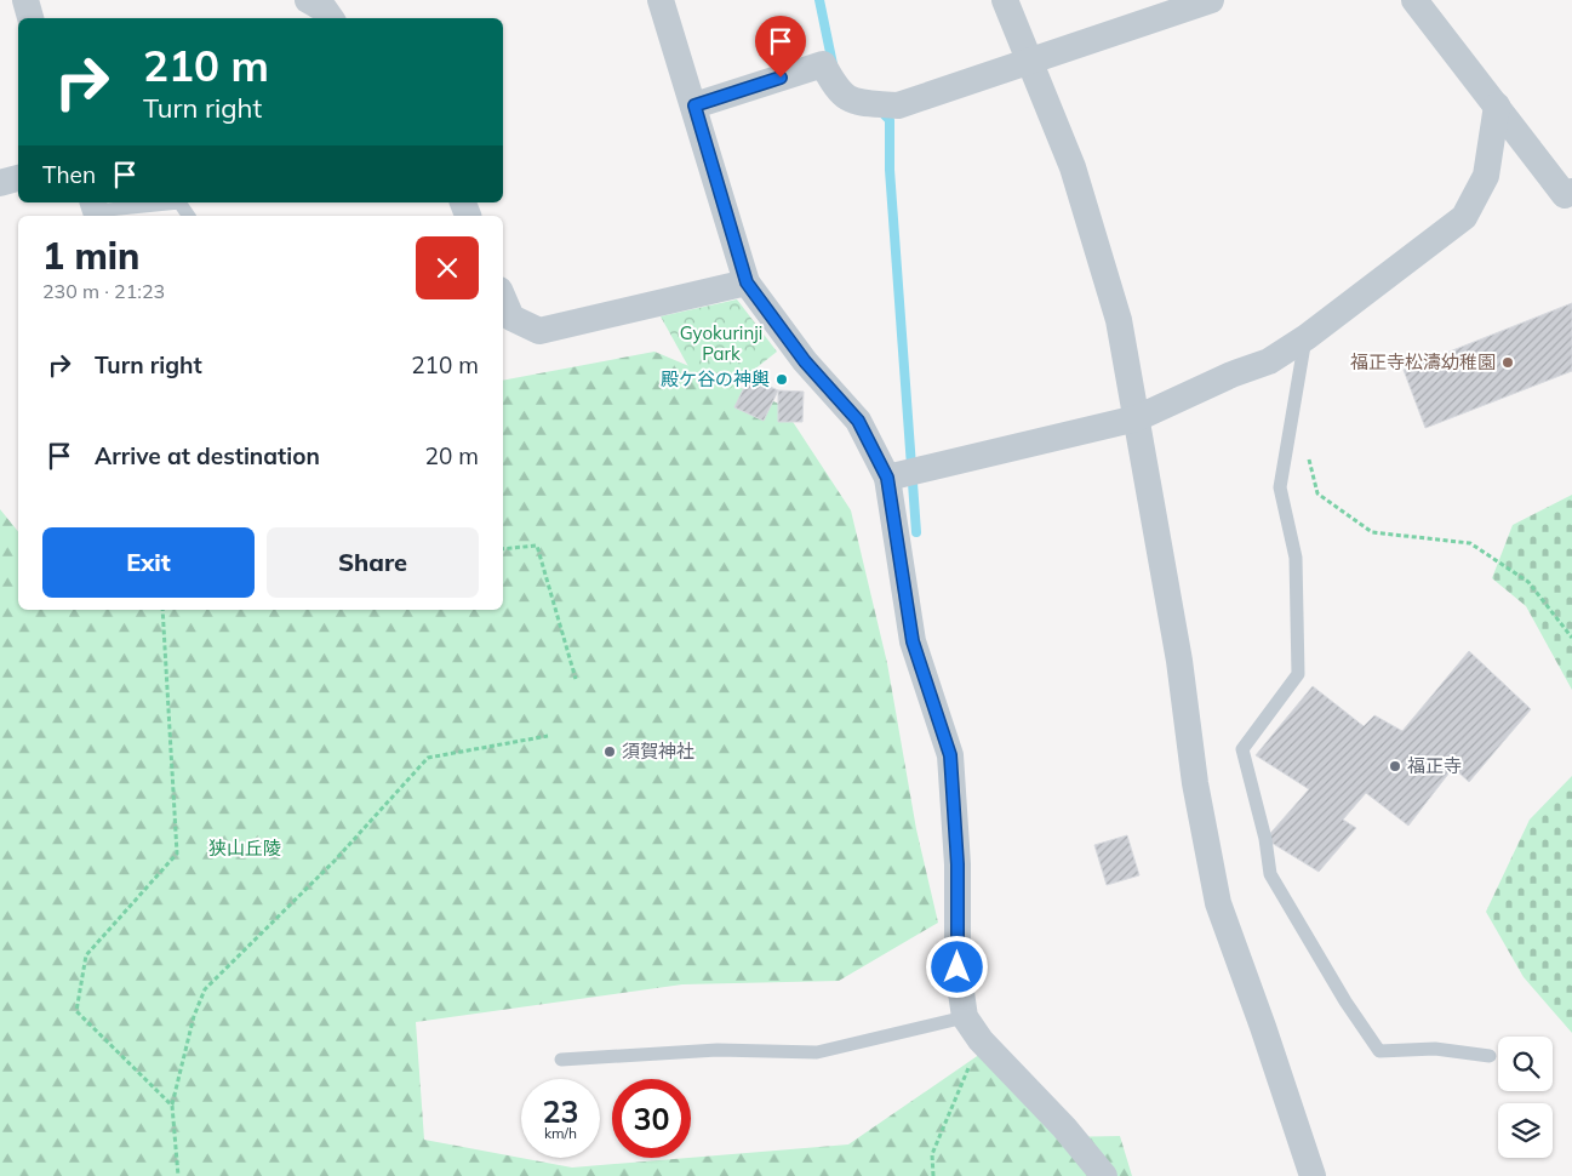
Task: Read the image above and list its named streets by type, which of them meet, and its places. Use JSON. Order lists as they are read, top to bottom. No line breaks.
{"parks":["Gyokurinji Park","狭山丘陵"],"places":["福正寺松濤幼稚園","殿ケ谷の神輿","須賀神社","福正寺"],"page":{"turn":["210 m","Turn right"],"then":"Then","heading":["1 min","230 m · 21:23"],"list":[{"name":"Turn right","value":"210 m"},{"name":"Arrive at destination","value":"20 m"}],"buttons":["Exit","Share"],"speed":"23 km/h","limit":"30"}}
